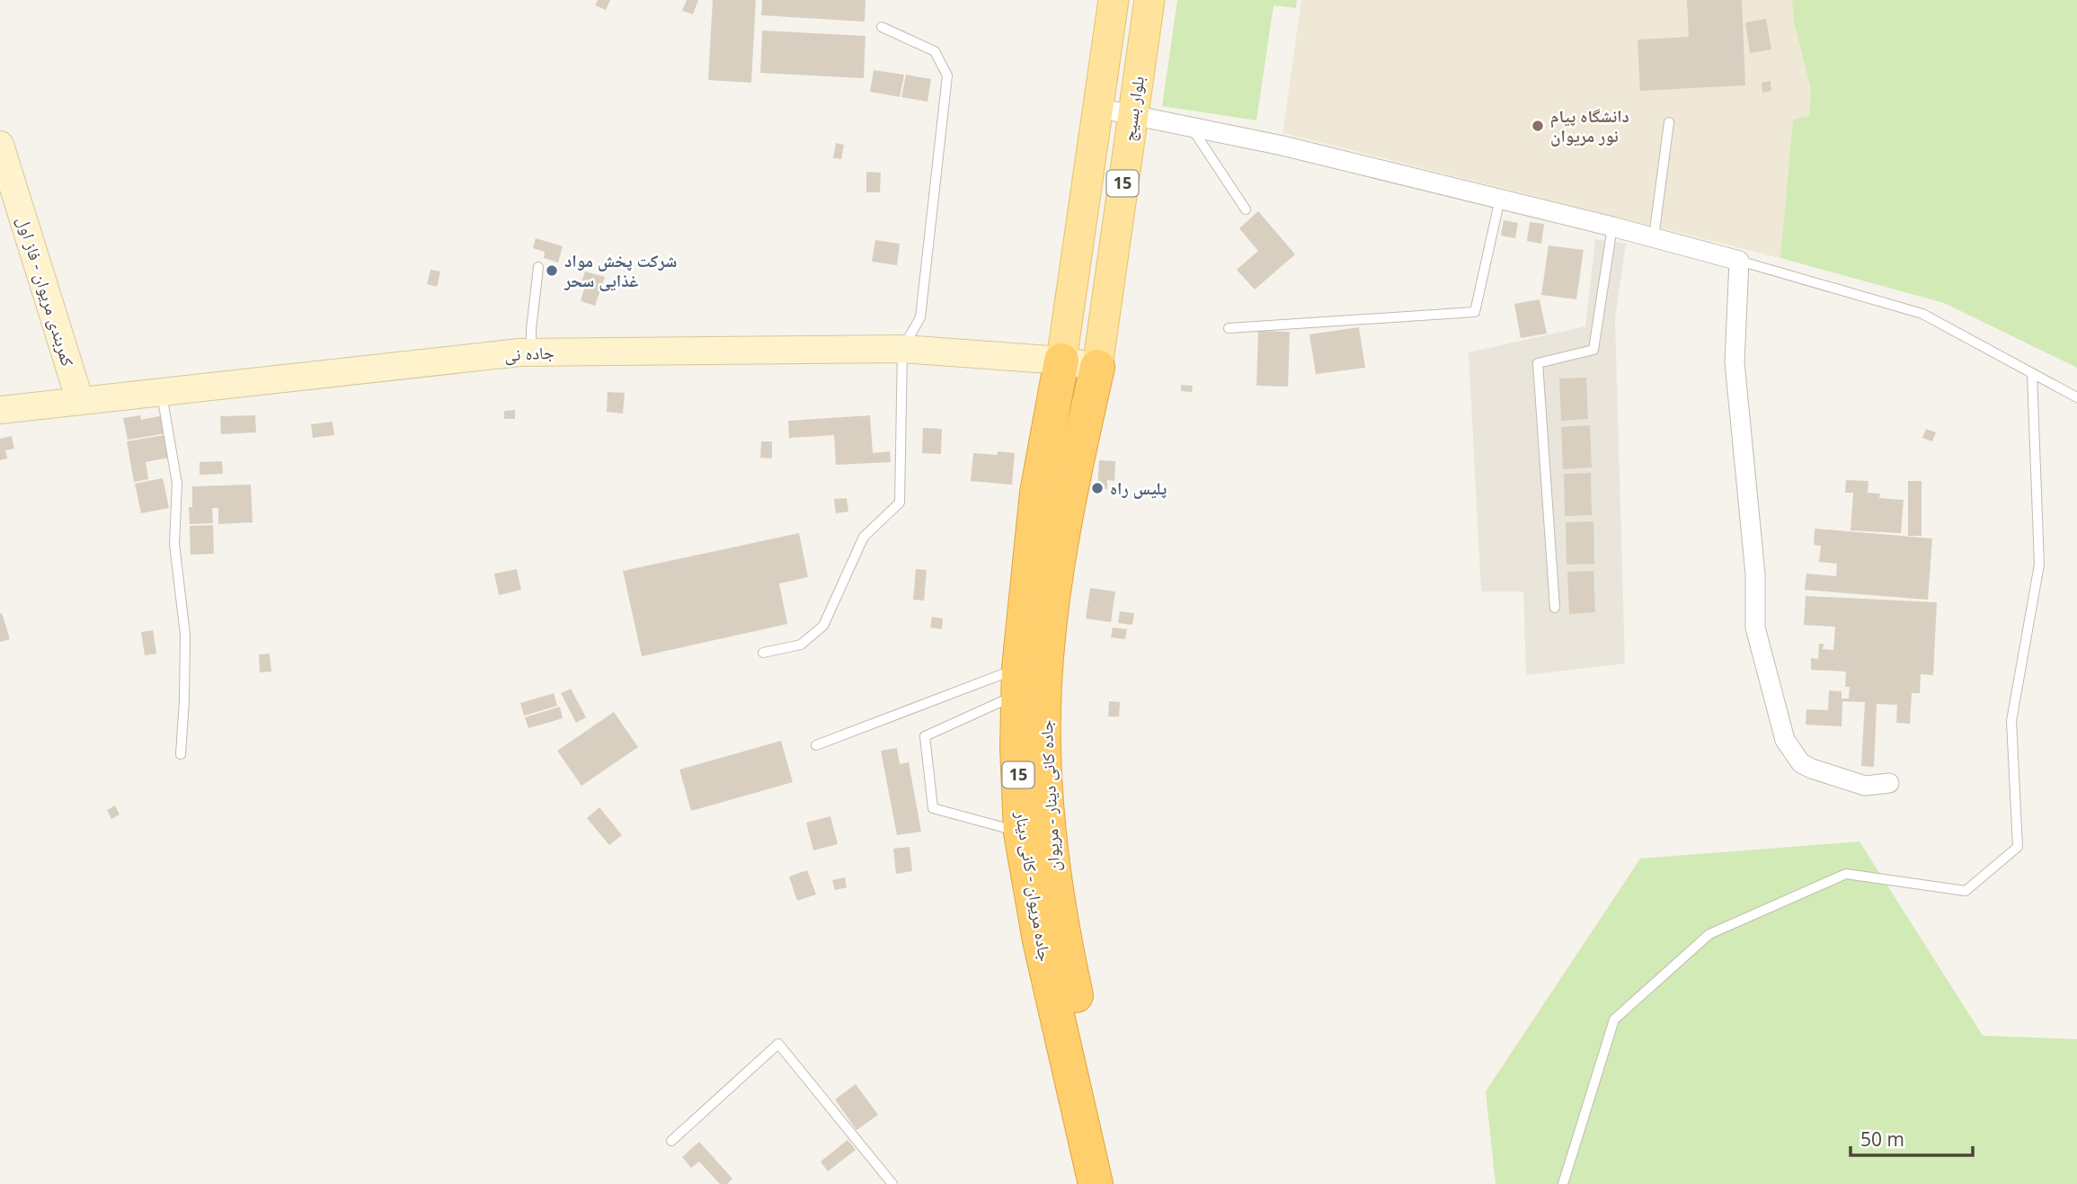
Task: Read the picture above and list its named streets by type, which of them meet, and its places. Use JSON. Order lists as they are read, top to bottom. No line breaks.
{"streets":{"highway":["15","جاده کانی دینار - مریوان","جاده مریوان - کانی دینار"],"main road":["بلوار بسیج","کمربندی مریوان - فاز اول","جاده نی"]},"crossings":[["بلوار بسیج","جاده نی"],["بلوار بسیج","جاده کانی دینار - مریوان"],["بلوار بسیج","جاده مریوان - کانی دینار"],["کمربندی مریوان - فاز اول","جاده نی"],["جاده نی","جاده کانی دینار - مریوان"],["جاده نی","جاده مریوان - کانی دینار"]],"places":["دانشگاه پیام نور مریوان","شرکت پخش مواد غذایی سحر","پلیس راه"],"scale_bar":"50 m"}
